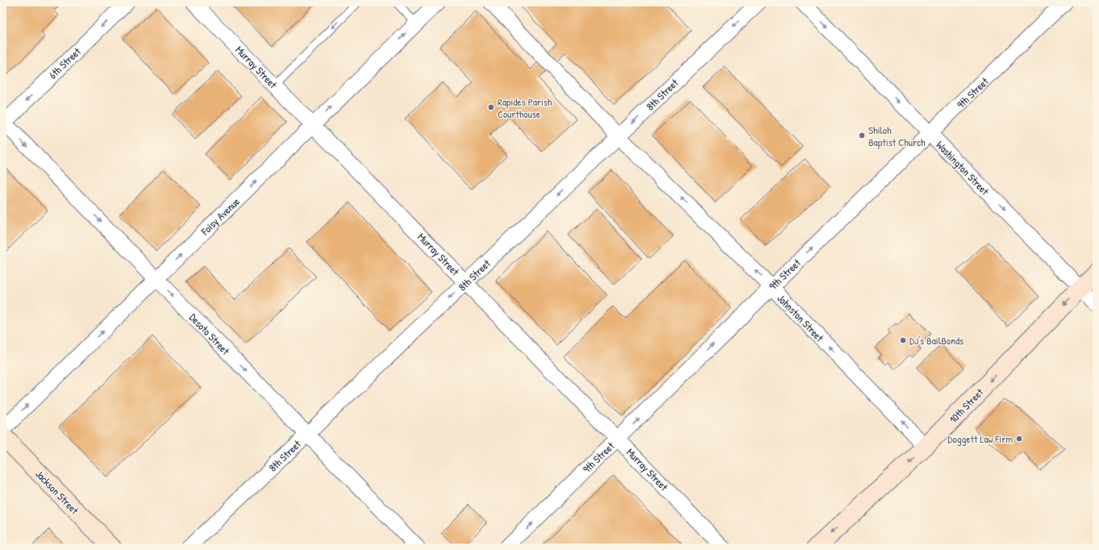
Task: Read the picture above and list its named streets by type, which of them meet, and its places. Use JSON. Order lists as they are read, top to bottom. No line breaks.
{"streets":{"main road":["10th Street","Jackson Street"],"street":["6th Street","Murray Street","9th Street","8th Street","Washington Street","Foisy Avenue","Johnston Street","Desoto Street"]},"crossings":[["6th Street","Desoto Street"],["Murray Street","9th Street"],["Murray Street","8th Street"],["Murray Street","Foisy Avenue"],["9th Street","Washington Street"],["9th Street","Johnston Street"],["8th Street","Johnston Street"],["8th Street","Desoto Street"],["Washington Street","10th Street"],["Foisy Avenue","Desoto Street"],["Johnston Street","10th Street"]],"one_way":["6th Street","9th Street","8th Street","Washington Street","Foisy Avenue","Johnston Street","Desoto Street","10th Street"],"places":["Rapides Parish Courthouse","Shiloh Baptist Church","DJ's BailBonds","Doggett Law Firm"]}
